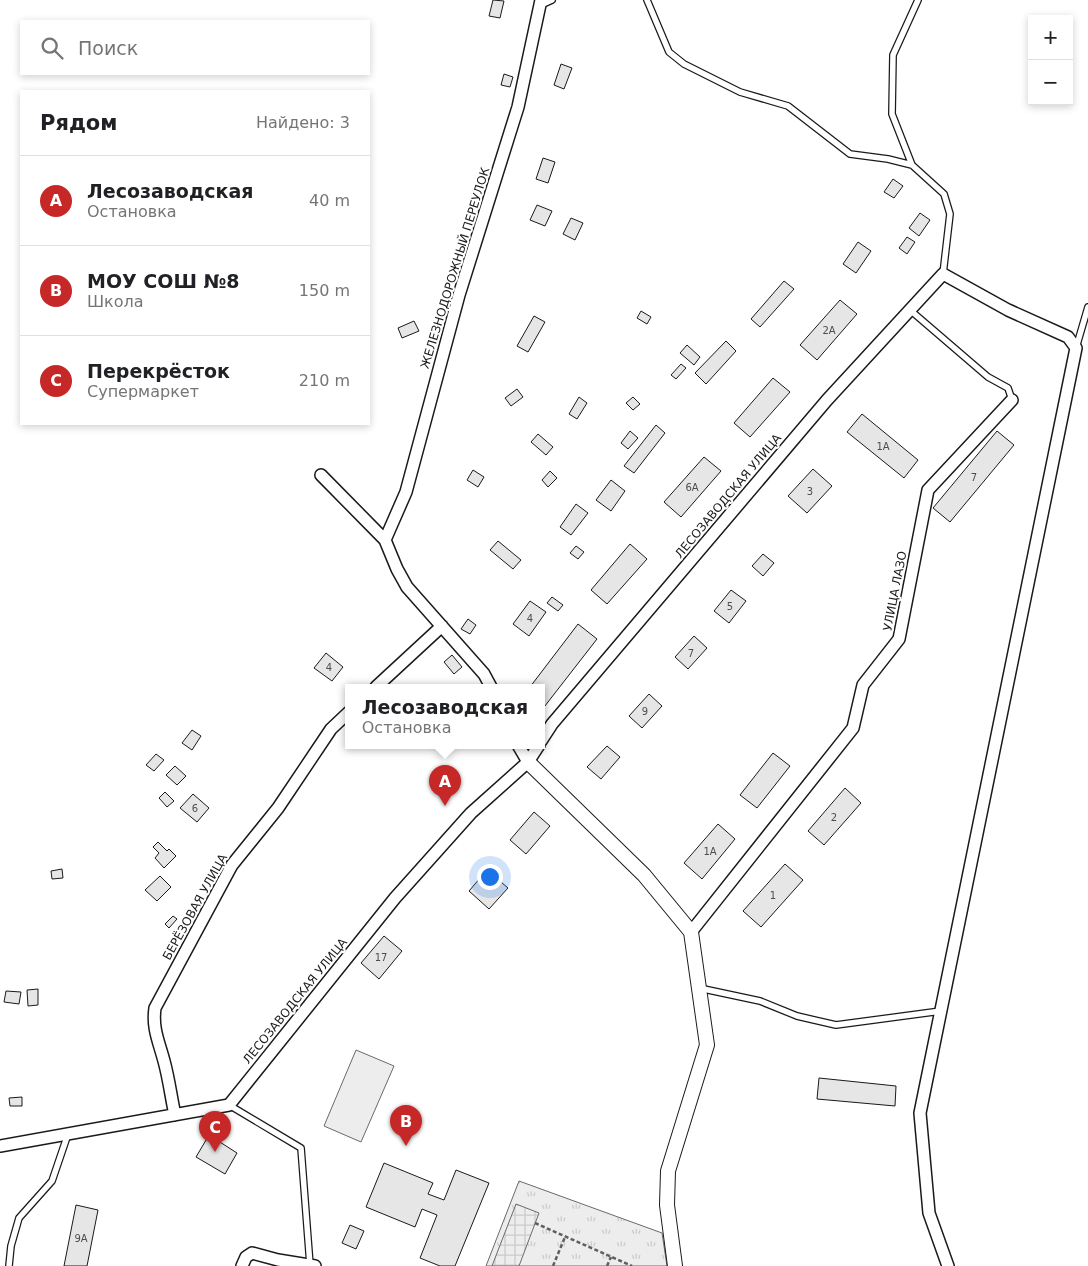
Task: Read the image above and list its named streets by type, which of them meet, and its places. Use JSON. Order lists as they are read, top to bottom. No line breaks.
{"streets":{"street":["ЖЕЛЕЗНОДОРОЖНЫЙ ПЕРЕУЛОК","ЛЕСОЗАВОДСКАЯ УЛИЦА","УЛИЦА ЛАЗО","БЕРЁЗОВАЯ УЛИЦА"]},"house_numbers":["2А","1А","7","6А","3","5","4","7","4","9","6","2","1А","1","17","9А"],"page":{"map_buttons":["+","−"],"search":"Поиск","heading":["Рядом","Найдено: 3"],"list":[{"mark":"A","name":"Лесозаводская","note":"Остановка","value":"40 m"},{"mark":"B","name":"МОУ СОШ №8","note":"Школа","value":"150 m"},{"mark":"C","name":"Перекрёсток","note":"Супермаркет","value":"210 m"}],"popup":["Лесозаводская","Остановка"],"pins":["A","B","C"]}}
